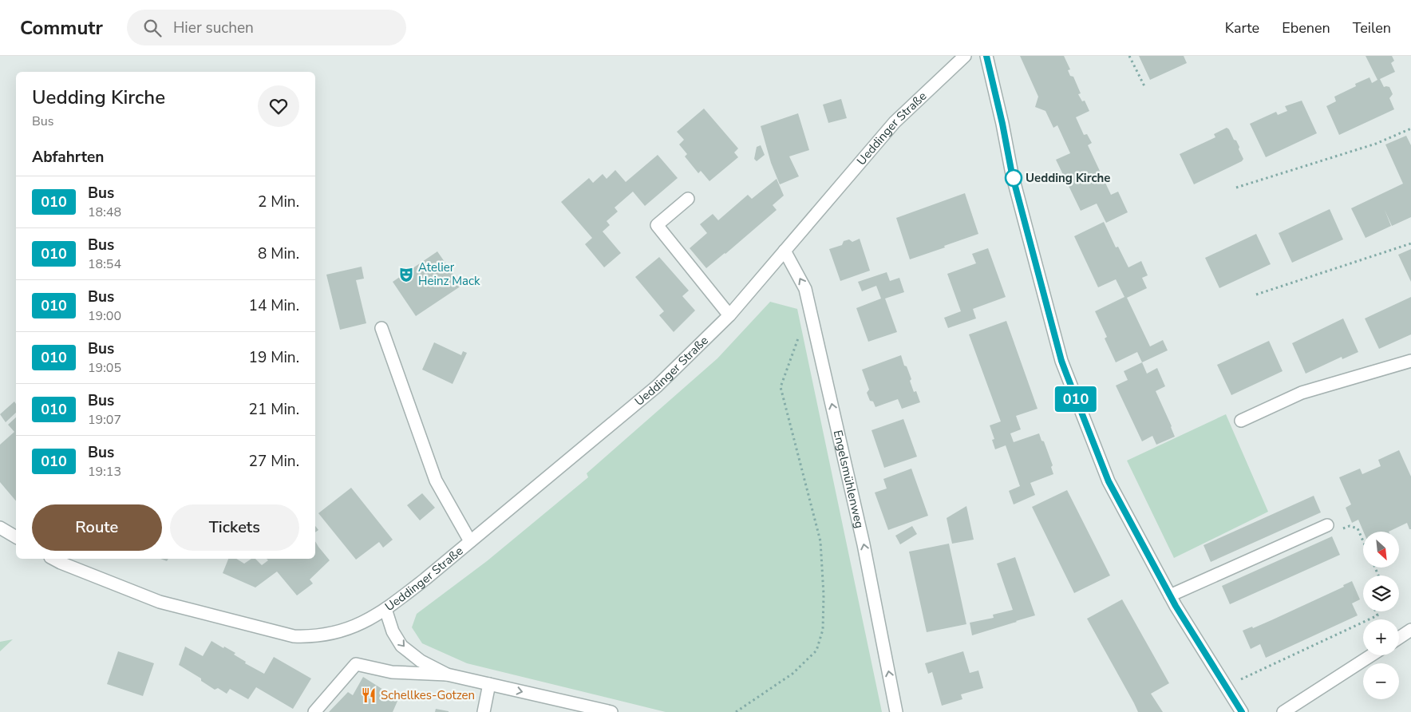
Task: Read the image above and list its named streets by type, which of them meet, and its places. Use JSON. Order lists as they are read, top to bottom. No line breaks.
{"streets":{"street":["Ueddinger Straße","Engelsmühlenweg"]},"crossings":[["Ueddinger Straße","Engelsmühlenweg"]],"one_way":["Engelsmühlenweg"],"places":{"other":["Uedding Kirche"],"theatre":["Atelier Heinz Mack"],"restaurant":["Schellkes-Gotzen"]},"lines":["bus line 010"],"north":"bottom right","page":{"header":"Commutr","search":"Hier suchen","nav":["Karte","Ebenen","Teilen"],"on_map":"010","heading":[["Uedding Kirche","Bus"],"Abfahrten"],"list":[{"mark":"010","name":"Bus","note":"18:48","value":"2 Min."},{"mark":"010","name":"Bus","note":"18:54","value":"8 Min."},{"mark":"010","name":"Bus","note":"19:00","value":"14 Min."},{"mark":"010","name":"Bus","note":"19:05","value":"19 Min."},{"mark":"010","name":"Bus","note":"19:07","value":"21 Min."},{"mark":"010","name":"Bus","note":"19:13","value":"27 Min."}],"buttons":["Route","Tickets"],"map_buttons":["+","−"]}}
